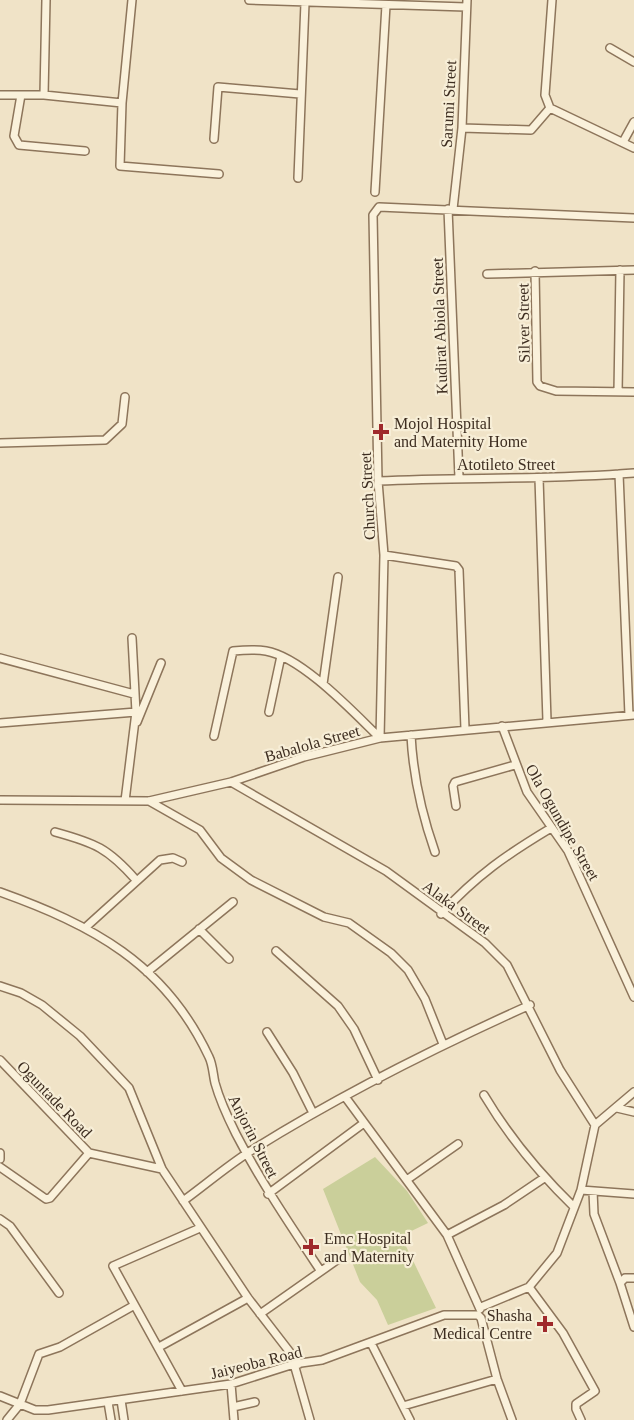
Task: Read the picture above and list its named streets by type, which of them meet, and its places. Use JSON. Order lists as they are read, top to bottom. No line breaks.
{"streets":{"street":["Sarumi Street","Silver Street","Kudirat Abiola Street","Atotileto Street","Church Street","Babalola Street","Ola Ogundipe Street","Alaka Street","Oguntade Road","Anjorin Street","Jaiyeoba Road"]},"crossings":[["Sarumi Street","Kudirat Abiola Street"],["Sarumi Street","Church Street"],["Kudirat Abiola Street","Atotileto Street"],["Kudirat Abiola Street","Church Street"],["Atotileto Street","Church Street"],["Church Street","Babalola Street"],["Babalola Street","Ola Ogundipe Street"],["Babalola Street","Alaka Street"]],"places":{"health":["Mojol Hospital and Maternity Home","Emc Hospital and Maternity","Shasha Medical Centre"]}}
